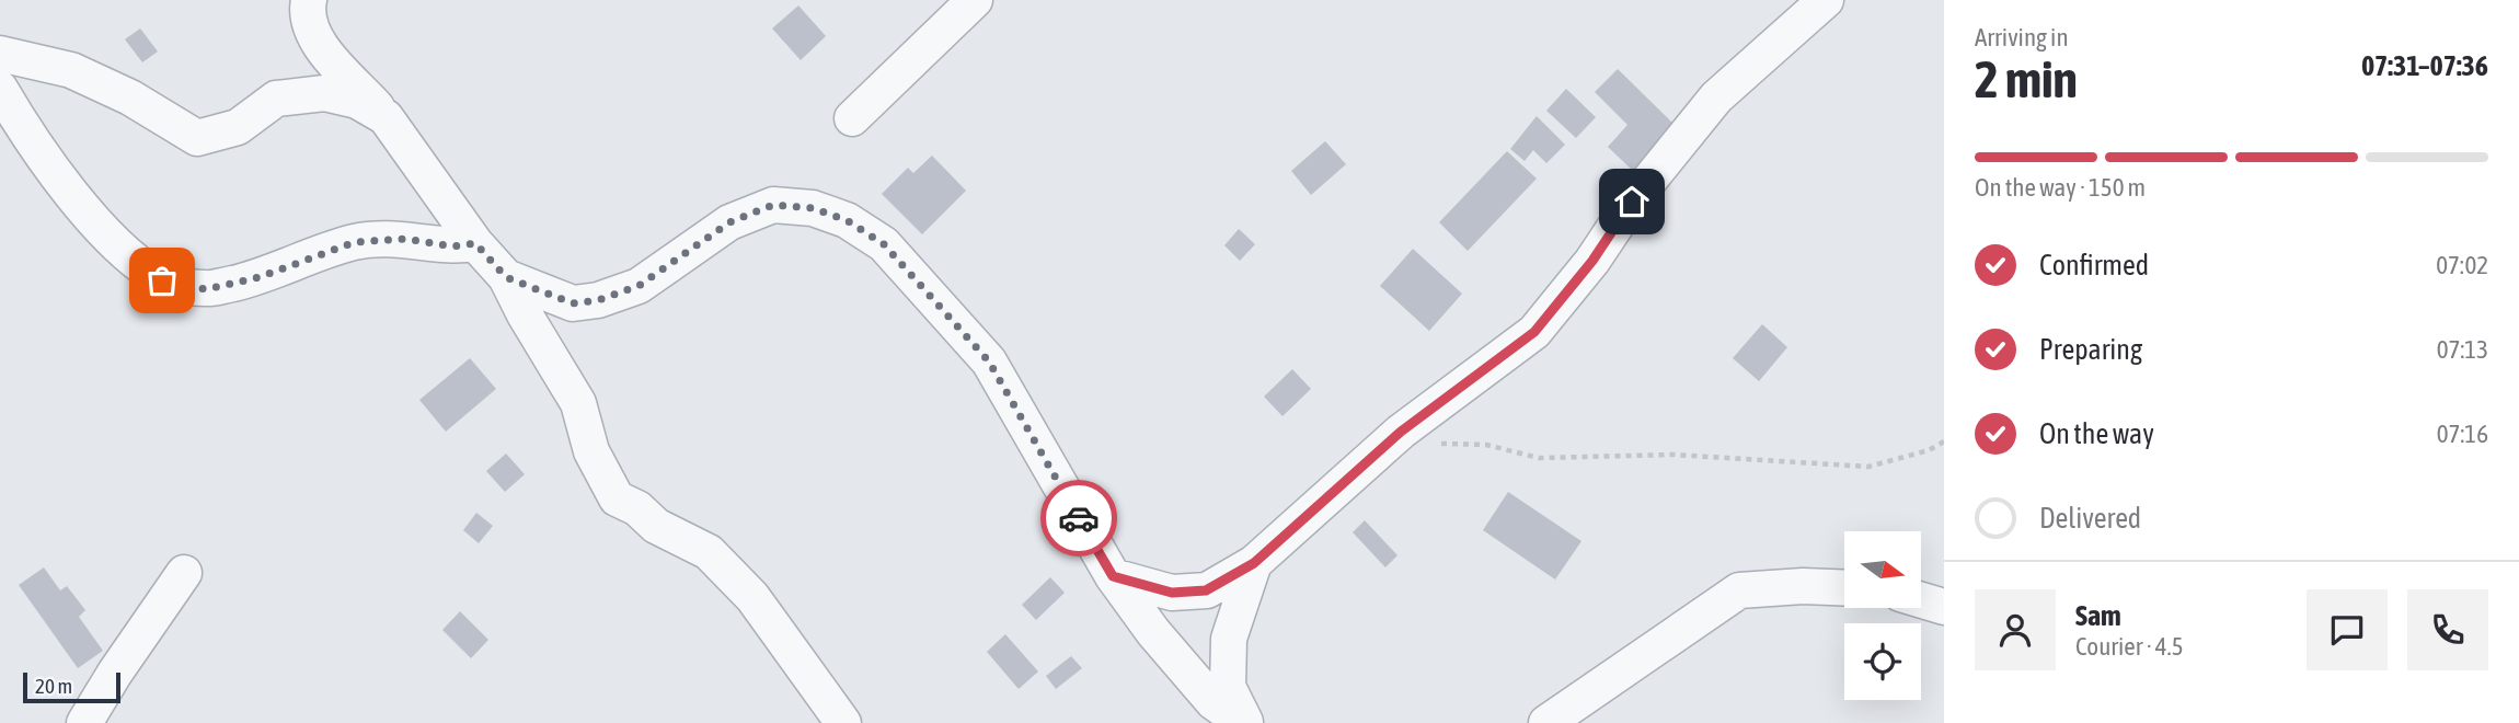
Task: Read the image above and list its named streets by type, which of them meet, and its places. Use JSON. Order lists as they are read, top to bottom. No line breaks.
{"scale_bar":"20 m","north":"right","page":{"heading":["2 min","Arriving in","07:31–07:36"],"panel":["Sam","Courier · 4.5"],"bar":"On the way · 150 m","list":[["Confirmed","07:02"],["Preparing","07:13"],["On the way","07:16"],"Delivered"],"scale":"20 m"}}
